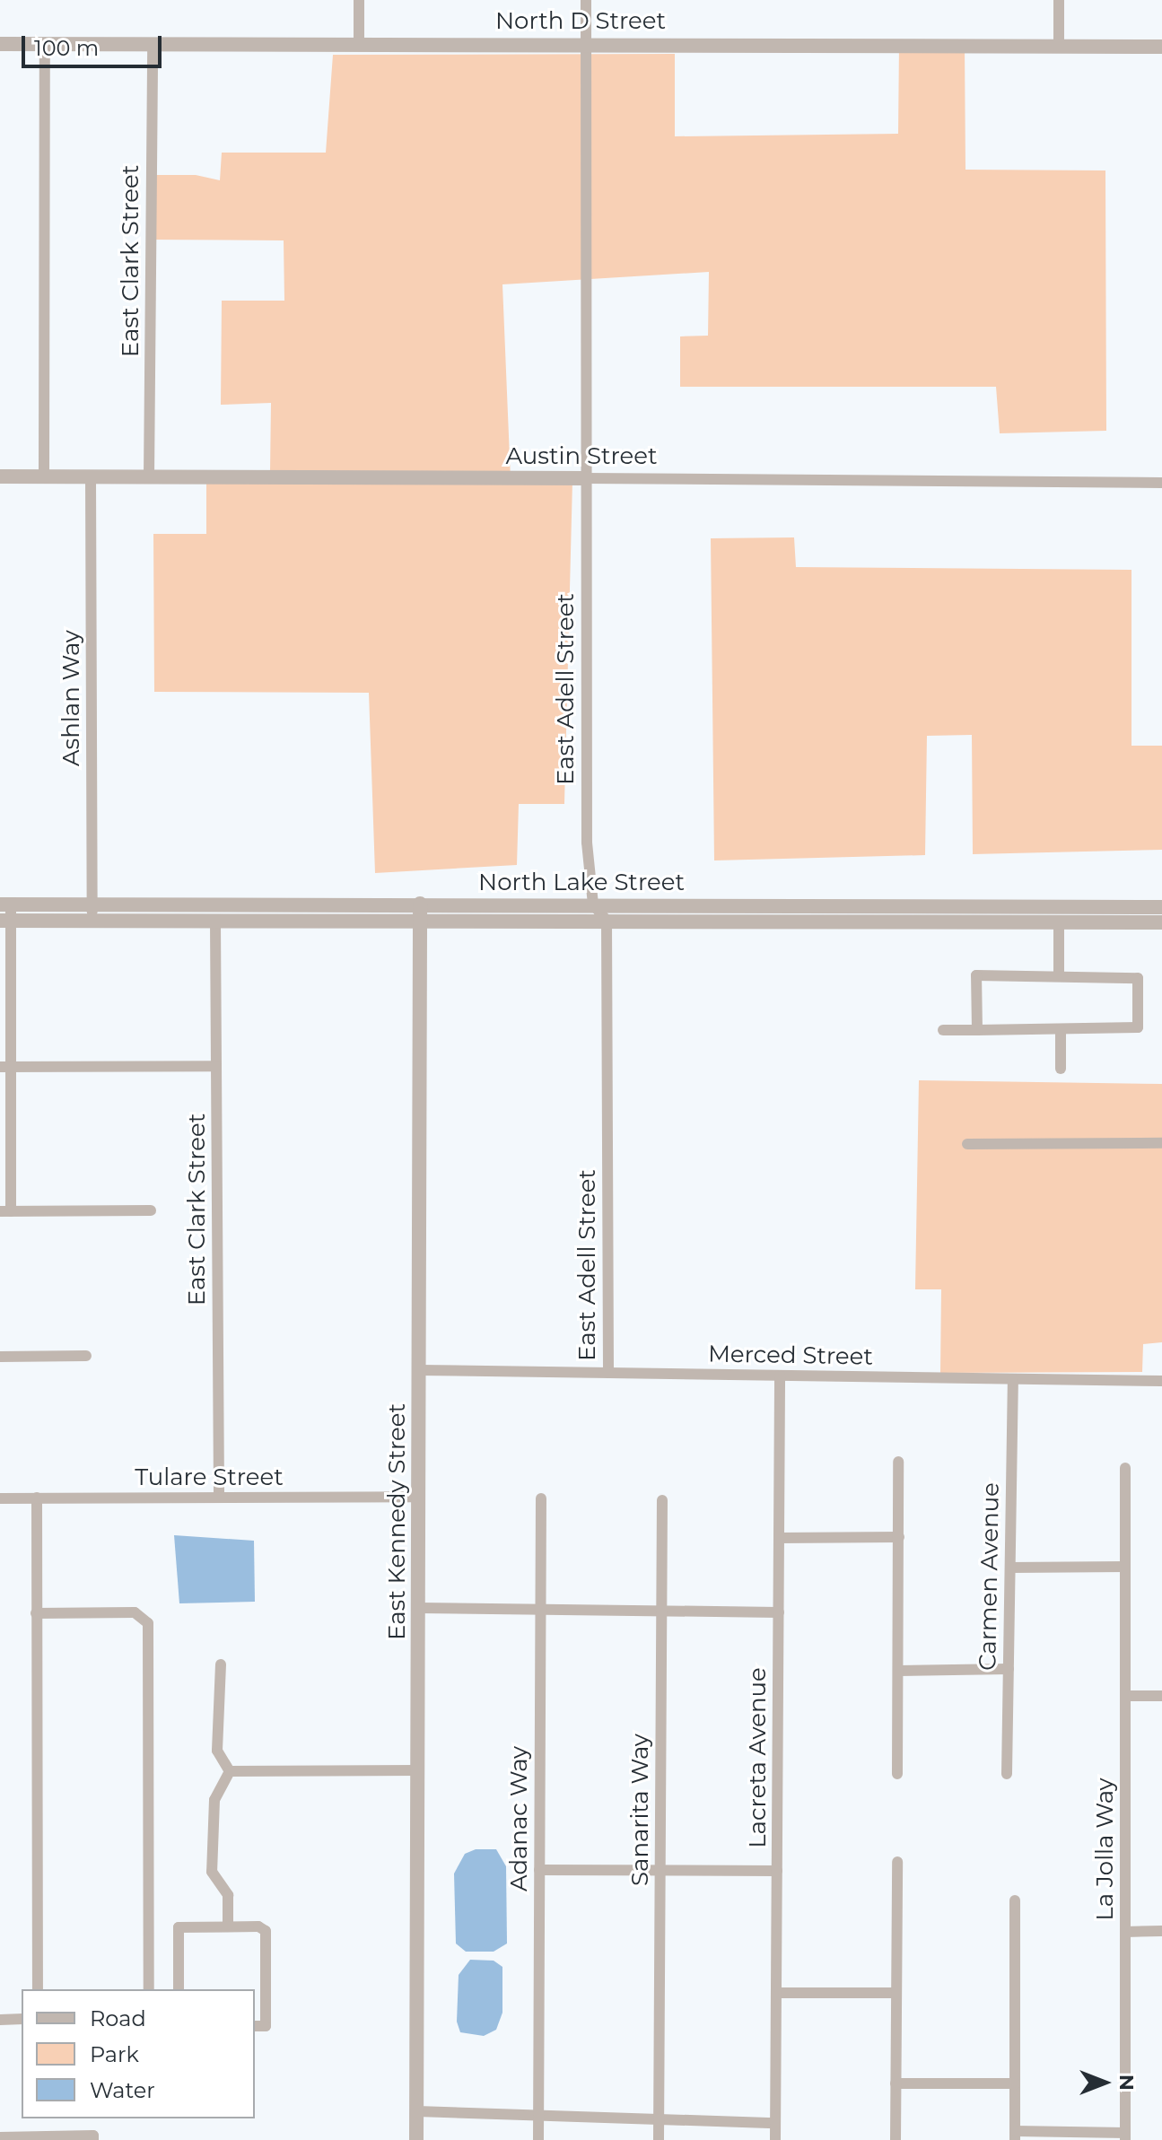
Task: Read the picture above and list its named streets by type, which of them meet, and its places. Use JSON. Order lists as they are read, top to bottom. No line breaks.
{"streets":{"street":["North D Street","East Clark Street","Austin Street","East Adell Street","Ashlan Way","North Lake Street","Merced Street","Tulare Street","East Kennedy Street","Carmen Avenue","Lacreta Avenue","Sanarita Way","Adanac Way","La Jolla Way"]},"crossings":[["North D Street","East Clark Street"],["North D Street","East Adell Street"],["East Clark Street","Austin Street"],["East Clark Street","North Lake Street"],["East Clark Street","Tulare Street"],["Austin Street","East Adell Street"],["Austin Street","Ashlan Way"],["East Adell Street","North Lake Street"],["East Adell Street","Merced Street"],["Ashlan Way","North Lake Street"],["North Lake Street","East Kennedy Street"],["Merced Street","East Kennedy Street"],["Merced Street","Carmen Avenue"],["Merced Street","Lacreta Avenue"],["Tulare Street","East Kennedy Street"]],"legend":["Road","Park","Water"],"scale_bar":"100 m","north":"right"}
